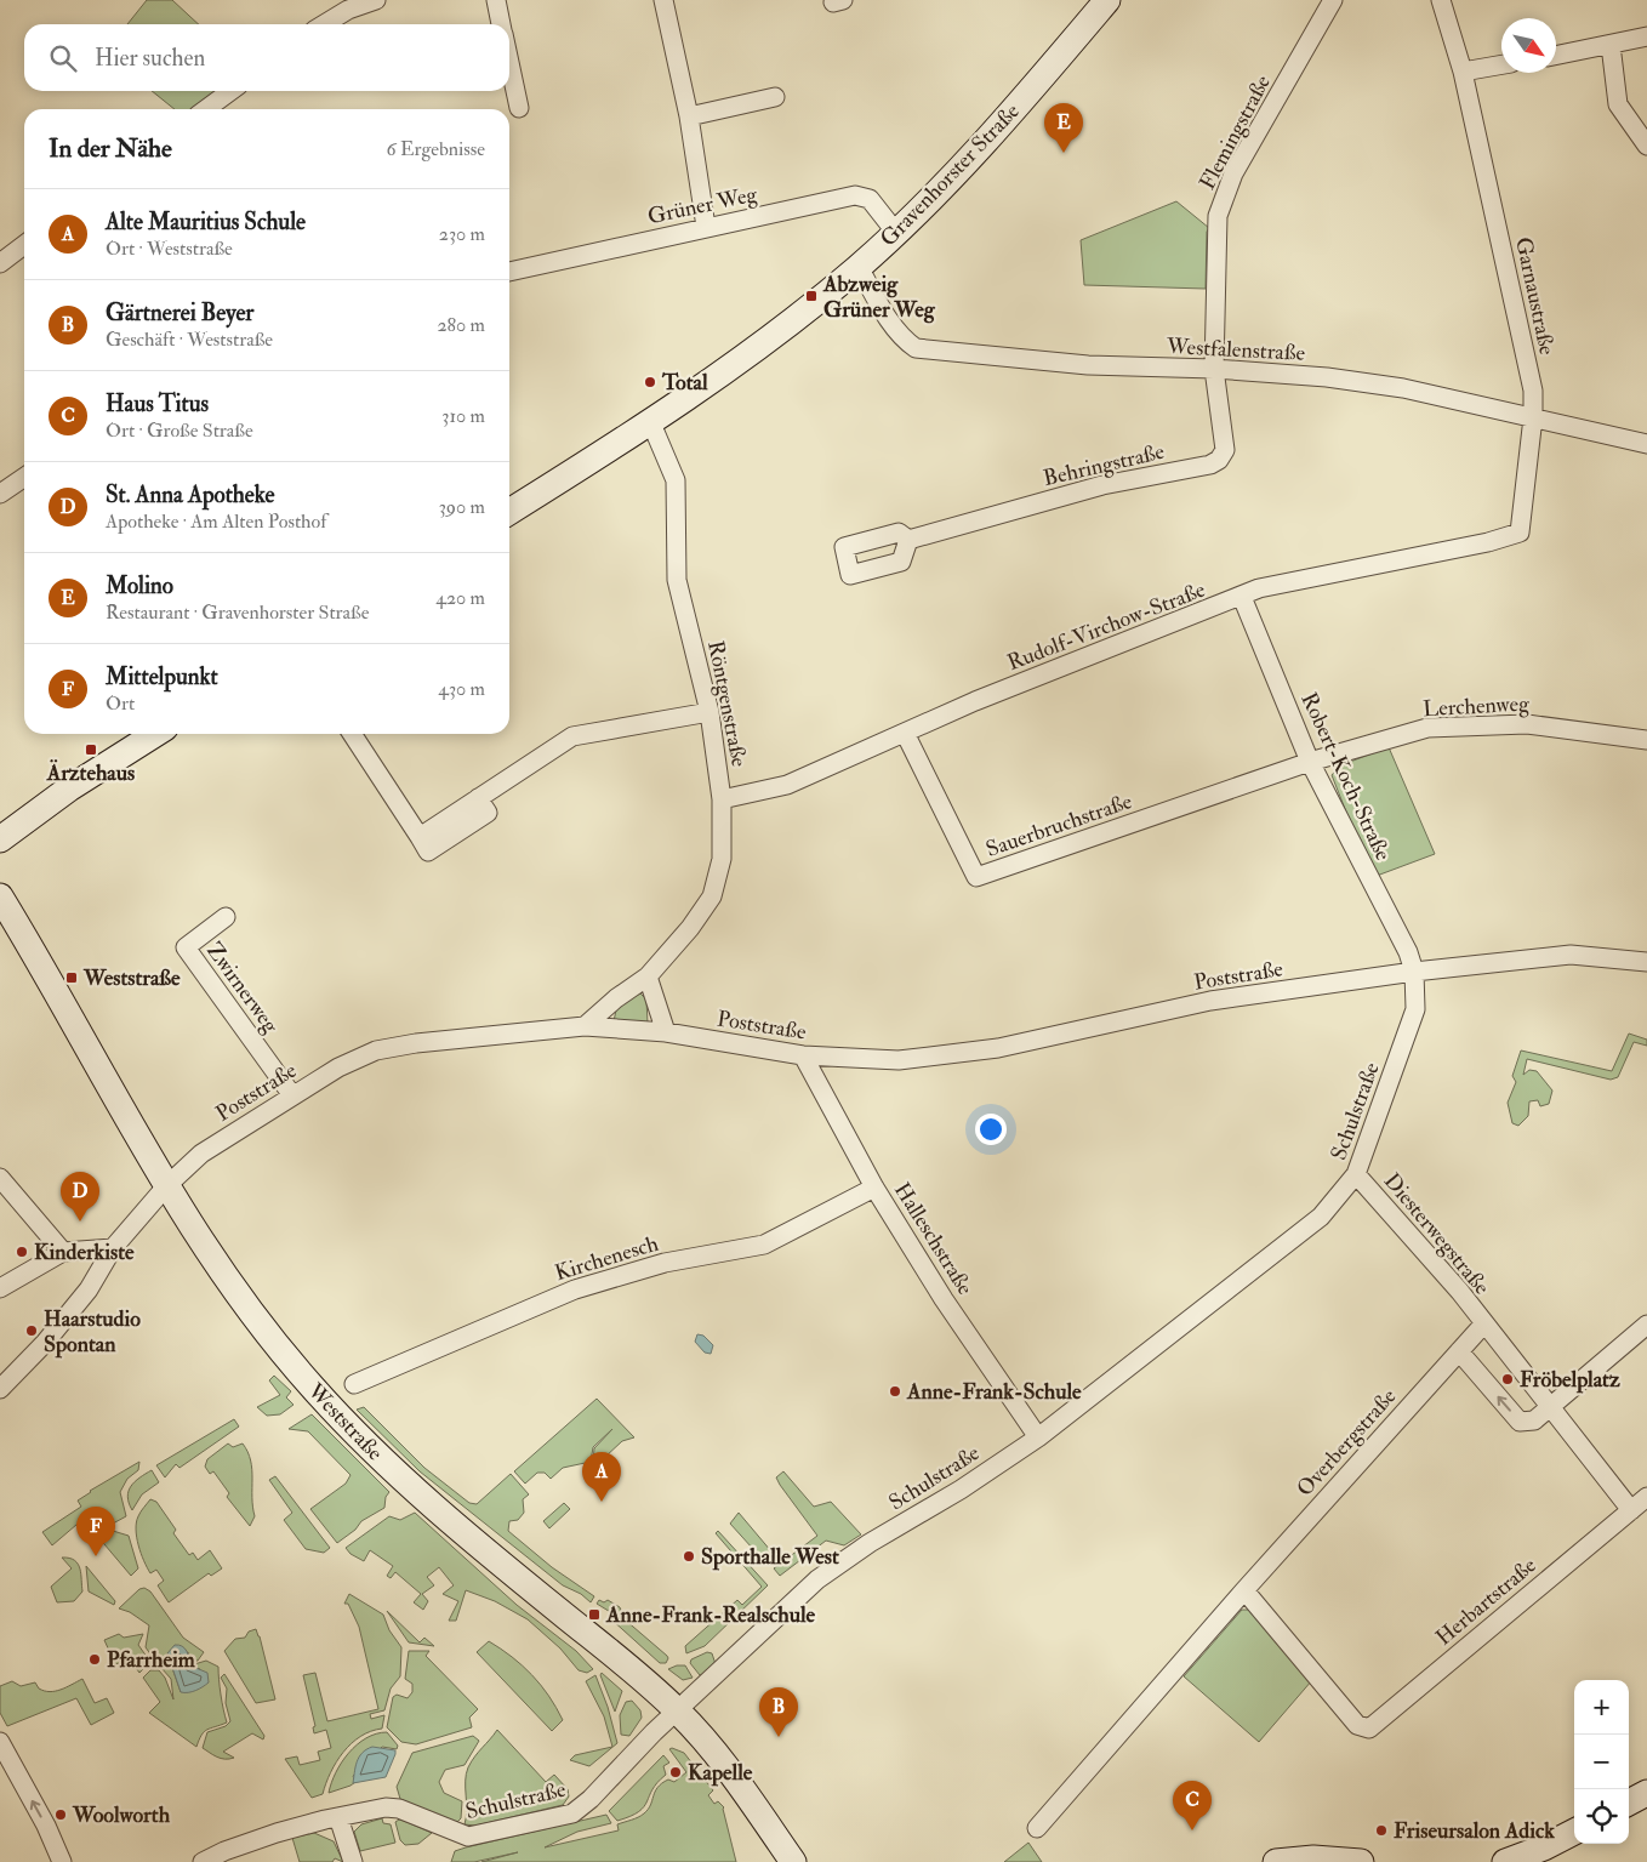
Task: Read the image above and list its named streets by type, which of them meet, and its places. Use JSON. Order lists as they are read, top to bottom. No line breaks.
{"streets":{"main road":["Gravenhorster Straße","Weststraße"],"street":["Flemingstraße","Grüner Weg","Garnaustraße","Westfalenstraße","Behringstraße","Rudolf-Virchow-Straße","Röntgenstraße","Lerchenweg","Robert-Koch-Straße","Sauerbruchstraße","Poststraße","Zwirnerweg","Schulstraße","Diesterwegstraße","Halleschstraße","Kirchenesch","Overbergstraße","Herbartstraße"]},"crossings":[["Flemingstraße","Westfalenstraße"],["Flemingstraße","Behringstraße"],["Gravenhorster Straße","Grüner Weg"],["Gravenhorster Straße","Westfalenstraße"],["Gravenhorster Straße","Röntgenstraße"],["Garnaustraße","Westfalenstraße"],["Garnaustraße","Rudolf-Virchow-Straße"],["Westfalenstraße","Behringstraße"],["Rudolf-Virchow-Straße","Röntgenstraße"],["Rudolf-Virchow-Straße","Robert-Koch-Straße"],["Rudolf-Virchow-Straße","Sauerbruchstraße"],["Röntgenstraße","Poststraße"],["Lerchenweg","Robert-Koch-Straße"],["Lerchenweg","Sauerbruchstraße"],["Robert-Koch-Straße","Sauerbruchstraße"],["Robert-Koch-Straße","Poststraße"],["Robert-Koch-Straße","Schulstraße"],["Poststraße","Zwirnerweg"],["Poststraße","Schulstraße"],["Poststraße","Halleschstraße"],["Poststraße","Weststraße"],["Schulstraße","Diesterwegstraße"],["Schulstraße","Halleschstraße"],["Schulstraße","Weststraße"],["Diesterwegstraße","Overbergstraße"],["Halleschstraße","Kirchenesch"],["Overbergstraße","Herbartstraße"]],"places":{"transit":["Abzweig Grüner Weg","Ärztehaus","Weststraße","Anne-Frank-Realschule"],"other":["Total","Kinderkiste","Haarstudio Spontan","Fröbelplatz","Anne-Frank-Schule","Sporthalle West","Pfarrheim","Kapelle","Woolworth","Friseursalon Adick"]},"north":"bottom right","page":{"search":"Hier suchen","pins":["E","D","A","F","B","C"],"heading":["In der Nähe","6 Ergebnisse"],"list":[{"mark":"A","name":"Alte Mauritius Schule","note":"Ort · Weststraße","value":"230 m"},{"mark":"B","name":"Gärtnerei Beyer","note":"Geschäft · Weststraße","value":"280 m"},{"mark":"C","name":"Haus Titus","note":"Ort · Große Straße","value":"310 m"},{"mark":"D","name":"St. Anna Apotheke","note":"Apotheke · Am Alten Posthof","value":"390 m"},{"mark":"E","name":"Molino","note":"Restaurant · Gravenhorster Straße","value":"420 m"},{"mark":"F","name":"Mittelpunkt","note":"Ort","value":"430 m"}],"map_buttons":["+","−"]}}
